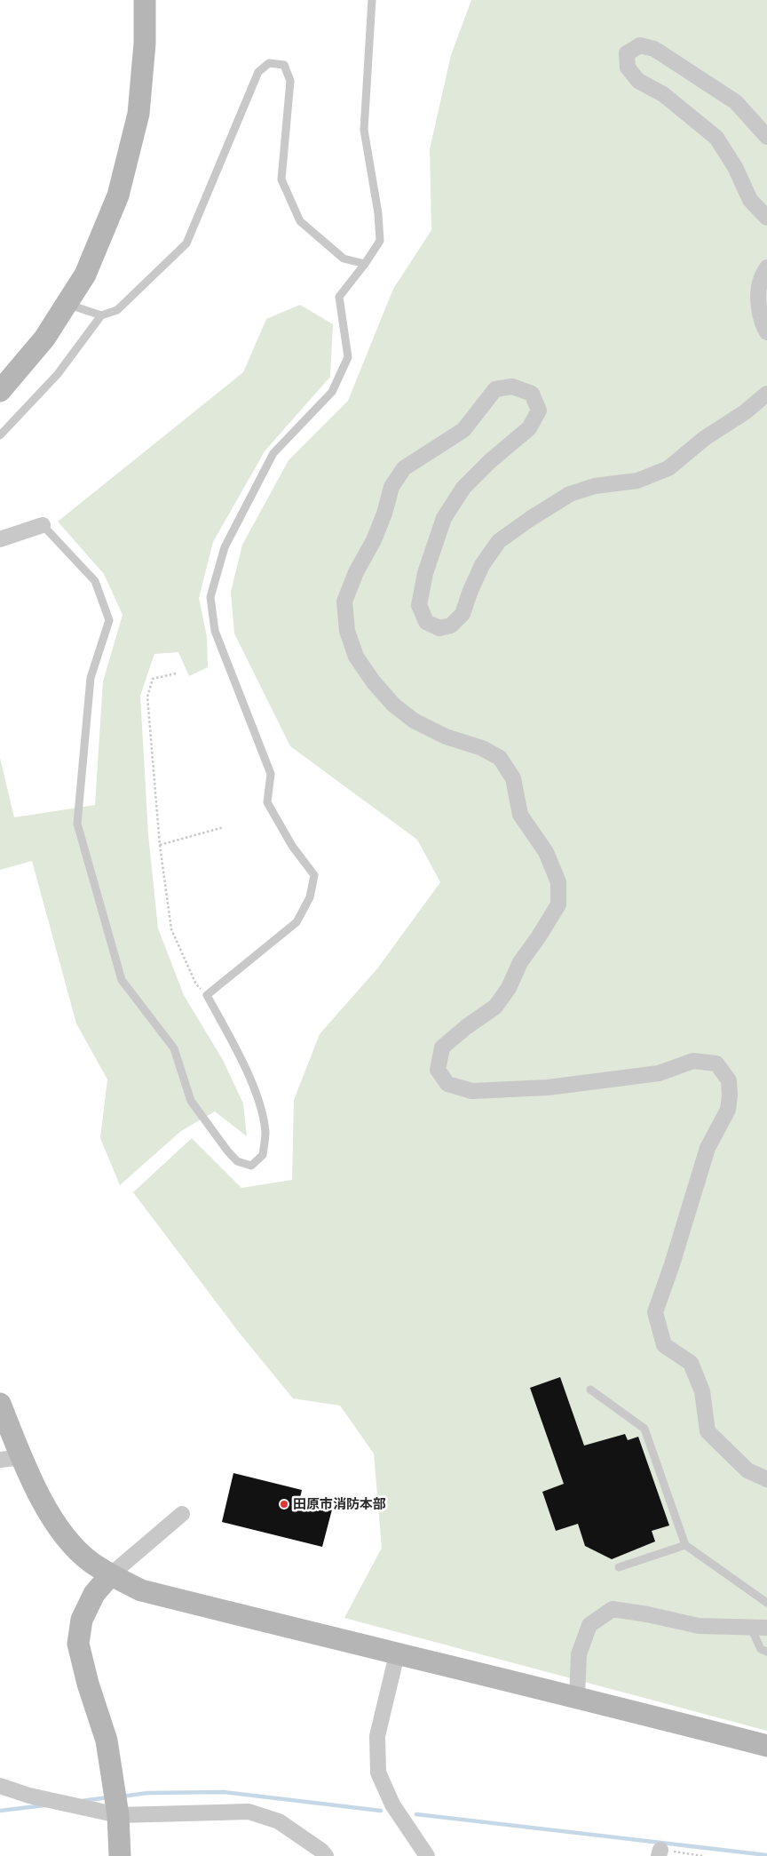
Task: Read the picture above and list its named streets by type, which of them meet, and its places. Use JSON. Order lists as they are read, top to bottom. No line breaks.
{"places":["田原市消防本部"]}
